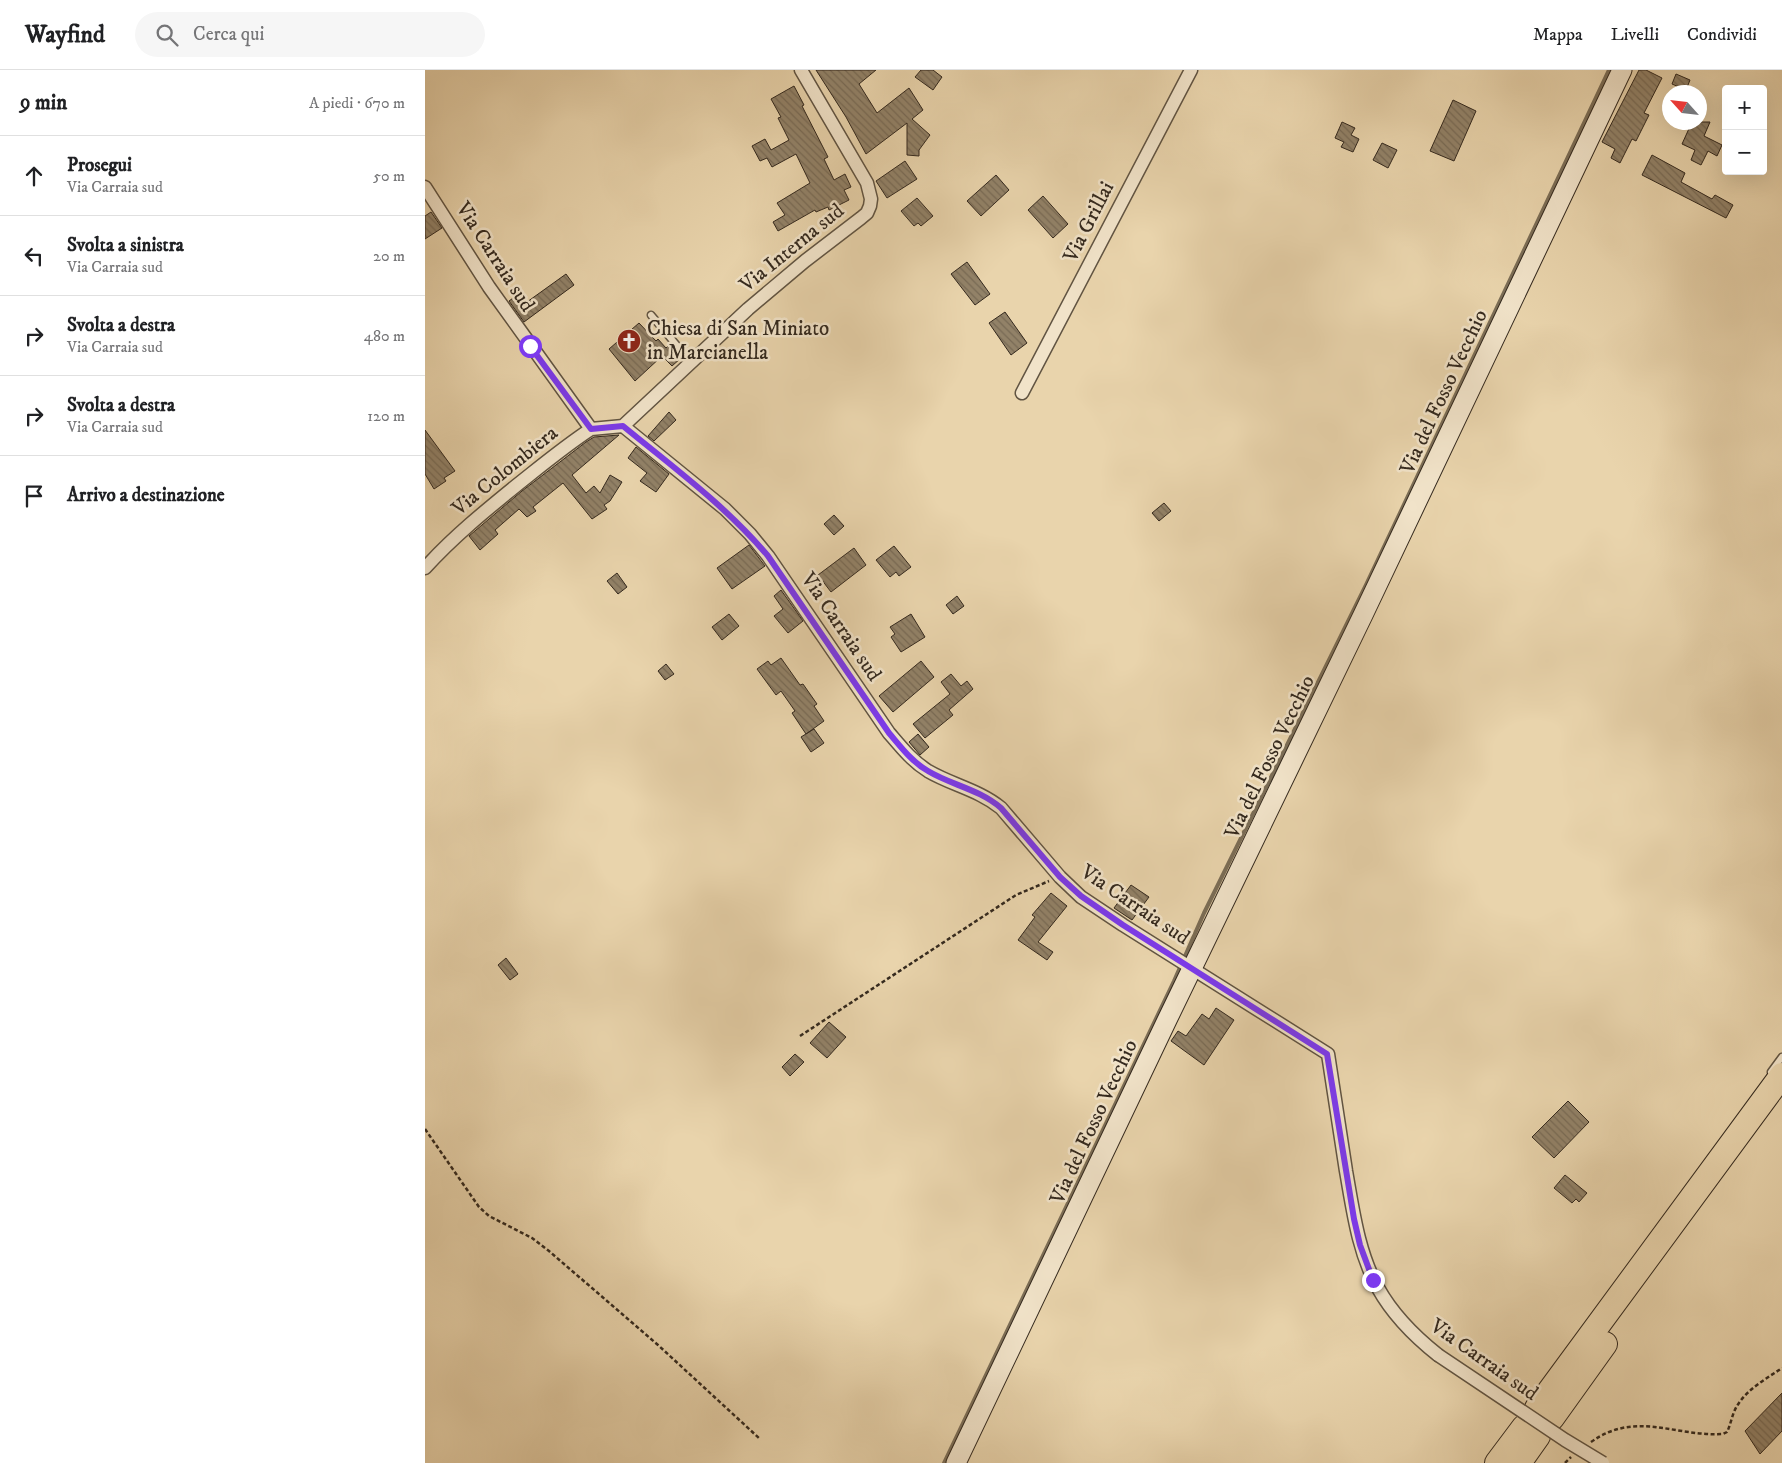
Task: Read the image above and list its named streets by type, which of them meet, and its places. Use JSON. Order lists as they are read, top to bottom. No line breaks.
{"streets":{"street":["Via Grillai","Via Interna sud","Via Carraia sud","Via del Fosso Vecchio","Via Colombiera"]},"crossings":[["Via Interna sud","Via Carraia sud"],["Via Carraia sud","Via del Fosso Vecchio"],["Via Carraia sud","Via Colombiera"]],"places":{"church":["Chiesa di San Miniato in Marcianella"]},"north":"top left","page":{"header":"Wayfind","search":"Cerca qui","nav":["Mappa","Livelli","Condividi"],"heading":["9 min","A piedi · 670 m"],"map_buttons":["+","−"],"list":[["Prosegui","Via Carraia sud","50 m"],["Svolta a sinistra","Via Carraia sud","20 m"],["Svolta a destra","Via Carraia sud","480 m"],["Svolta a destra","Via Carraia sud","120 m"],"Arrivo a destinazione"]}}
